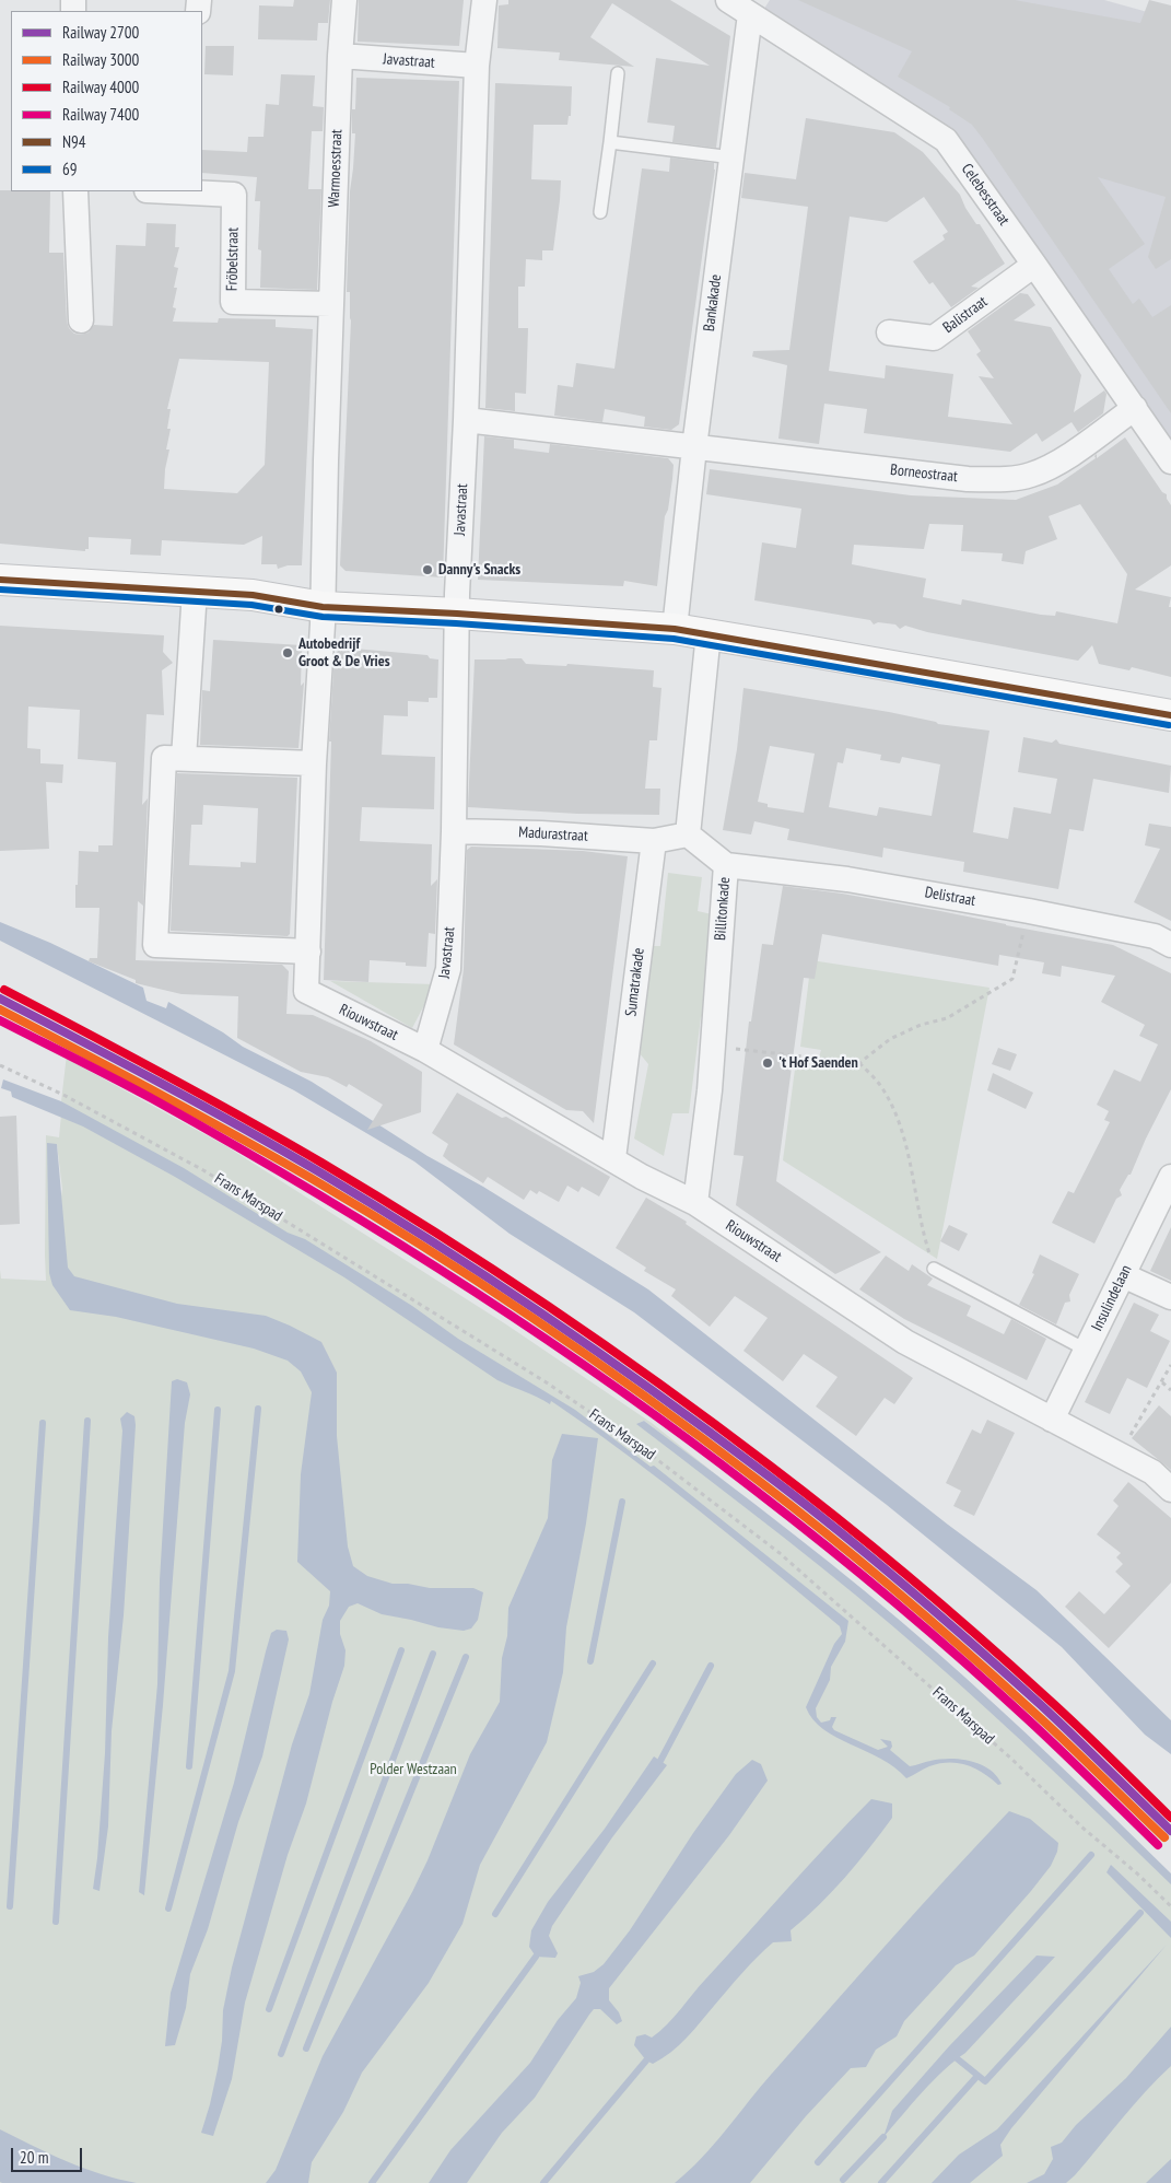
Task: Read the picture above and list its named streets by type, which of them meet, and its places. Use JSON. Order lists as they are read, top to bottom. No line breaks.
{"streets":{"street":["Javastraat","Warmoesstraat","Celebesstraat","Fröbelstraat","Bankakade","Balistraat","Borneostraat","Madurastraat","Delistraat","Billitonkade","Sumatrakade","Riouwstraat","Insulindelaan"],"path":["Frans Marspad"]},"crossings":[["Javastraat","Warmoesstraat"],["Javastraat","Madurastraat"],["Javastraat","Riouwstraat"],["Warmoesstraat","Fröbelstraat"],["Warmoesstraat","Riouwstraat"],["Celebesstraat","Bankakade"],["Celebesstraat","Balistraat"],["Celebesstraat","Borneostraat"],["Bankakade","Borneostraat"],["Madurastraat","Sumatrakade"],["Delistraat","Billitonkade"],["Billitonkade","Riouwstraat"],["Sumatrakade","Riouwstraat"],["Riouwstraat","Insulindelaan"]],"parks":["Polder Westzaan"],"places":["Danny's Snacks","Autobedrijf Groot & De Vries","'t Hof Saenden"],"lines":["transit line N94","transit line 69","rail line 4000","rail line 2700","rail line 3000","rail line 7400"],"legend":["Railway 2700","Railway 3000","Railway 4000","Railway 7400","N94","69"],"scale_bar":"20 m"}
